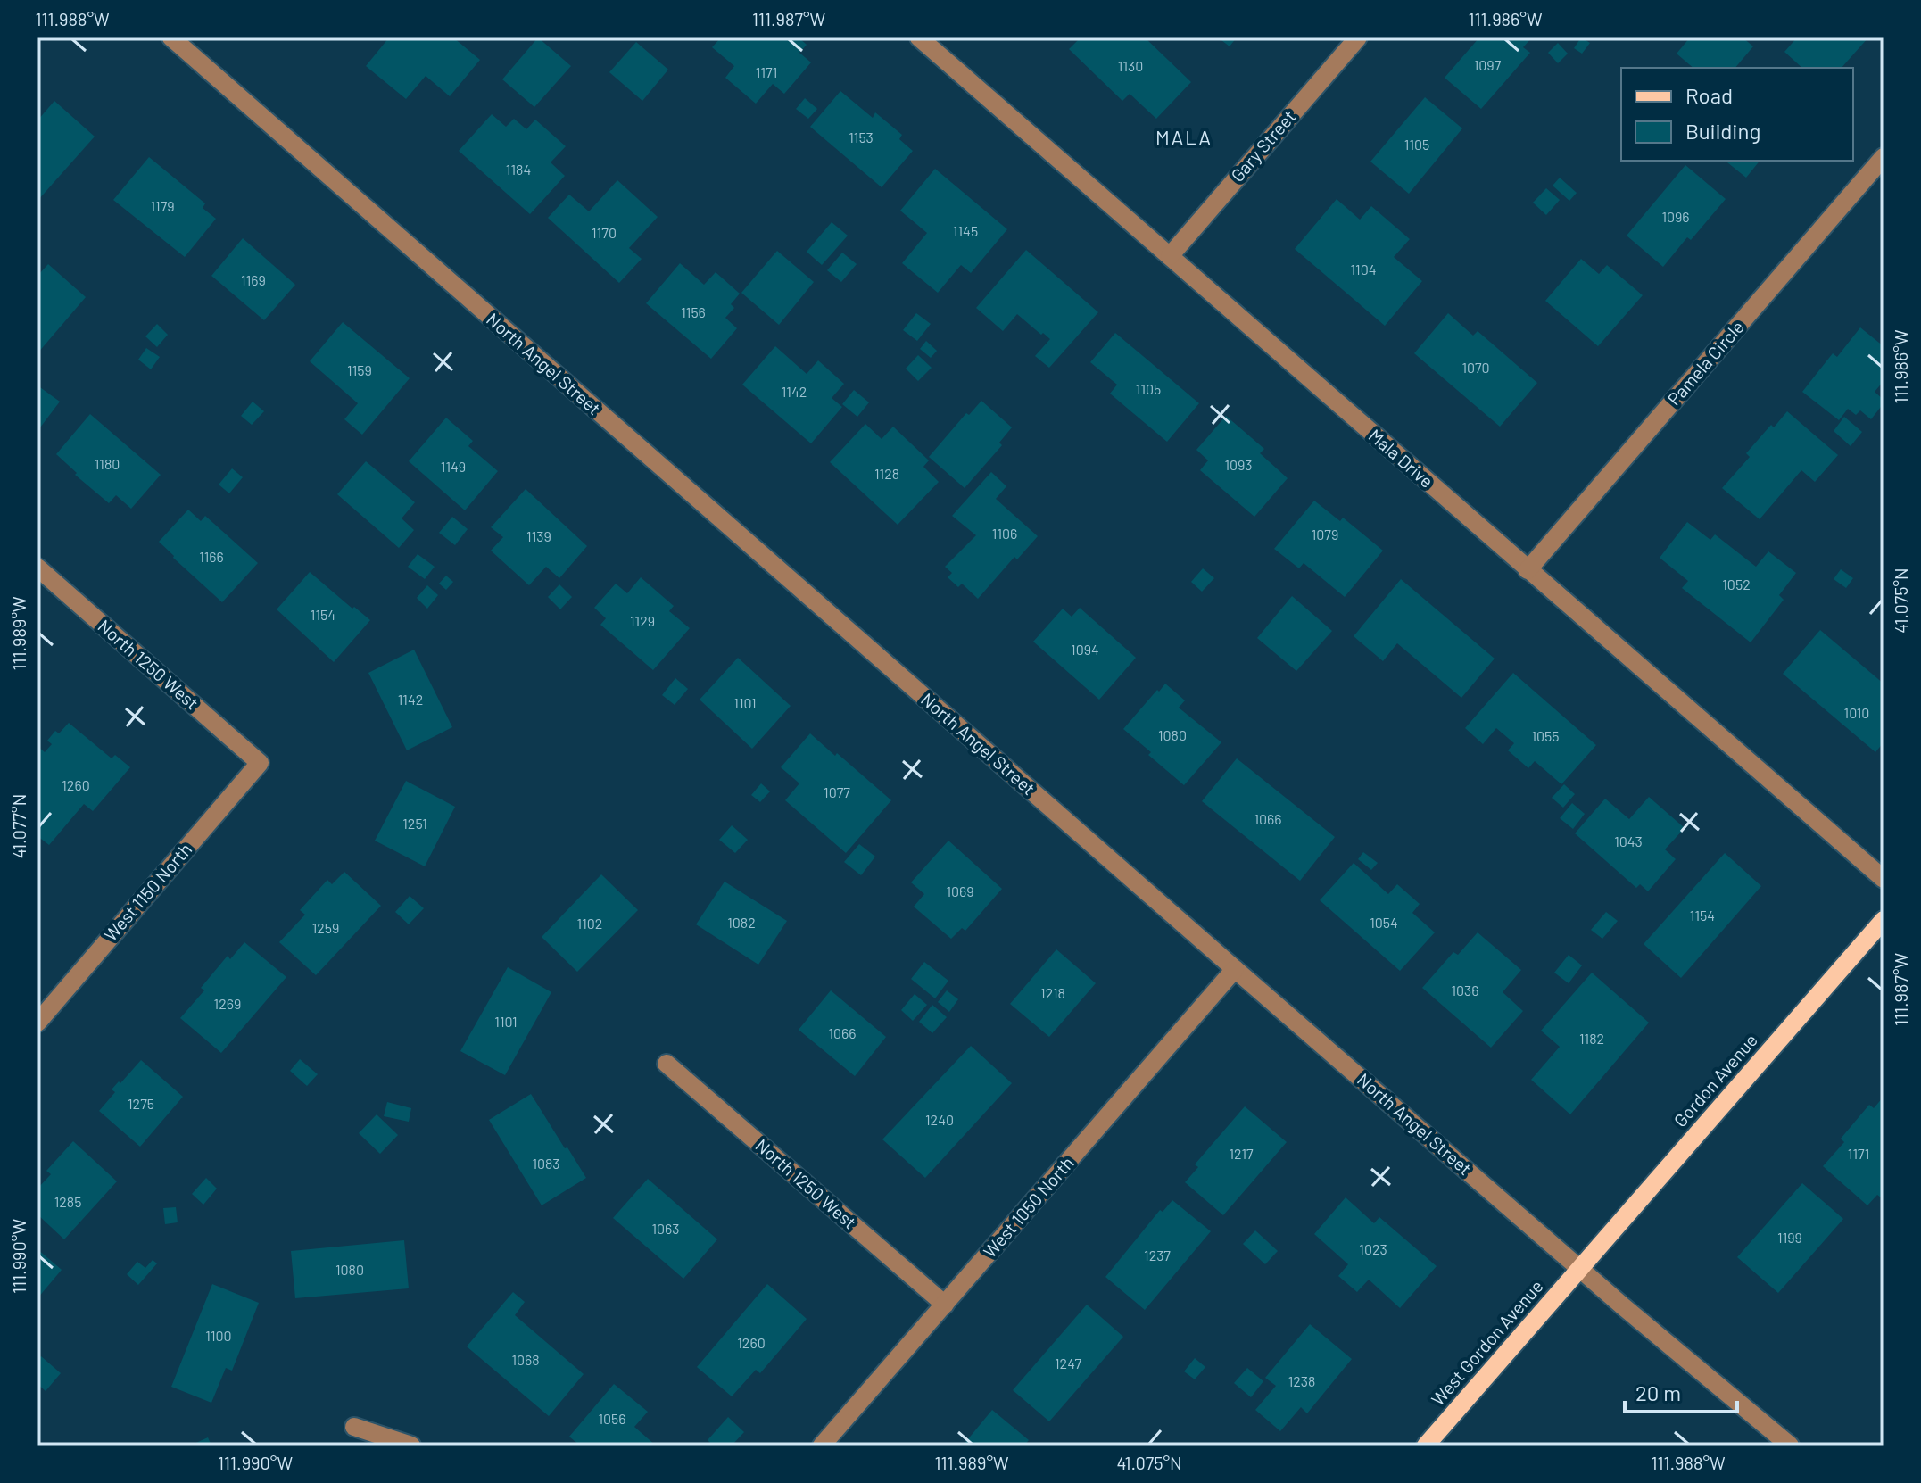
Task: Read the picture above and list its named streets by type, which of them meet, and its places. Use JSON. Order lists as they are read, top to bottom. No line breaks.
{"streets":{"main road":["Gordon Avenue","West Gordon Avenue"],"street":["Gary Street","Pamela Circle","North Angel Street","Mala Drive","North 1250 West","West 1150 North","West 1050 North"]},"crossings":[["Gary Street","Mala Drive"],["Pamela Circle","Mala Drive"],["North Angel Street","Gordon Avenue"],["North Angel Street","West 1050 North"],["North Angel Street","West Gordon Avenue"],["North 1250 West","West 1150 North"],["North 1250 West","West 1050 North"],["Gordon Avenue","West Gordon Avenue"]],"districts":["MALA"],"house_numbers":["1097","1130","1171","1153","1105","1184","1179","1096","1145","1170","1104","1169","1156","1070","1159","1105","1142","1180","1093","1149","1128","1106","1079","1139","1166","1052","1154","1129","1094","1142","1101","1010","1080","1055","1260","1077","1066","1251","1043","1069","1154","1082","1054","1102","1259","1036","1218","1269","1101","1066","1182","1275","1240","1217","1171","1083","1285","1063","1199","1023","1237","1080","1100","1260","1068","1247","1238","1056"],"legend":["Road","Building"],"scale_bar":"20 m","coordinates":["111.988°W","111.987°W","111.986°W","41.075°N","111.989°W","41.077°N","111.990°W"]}
